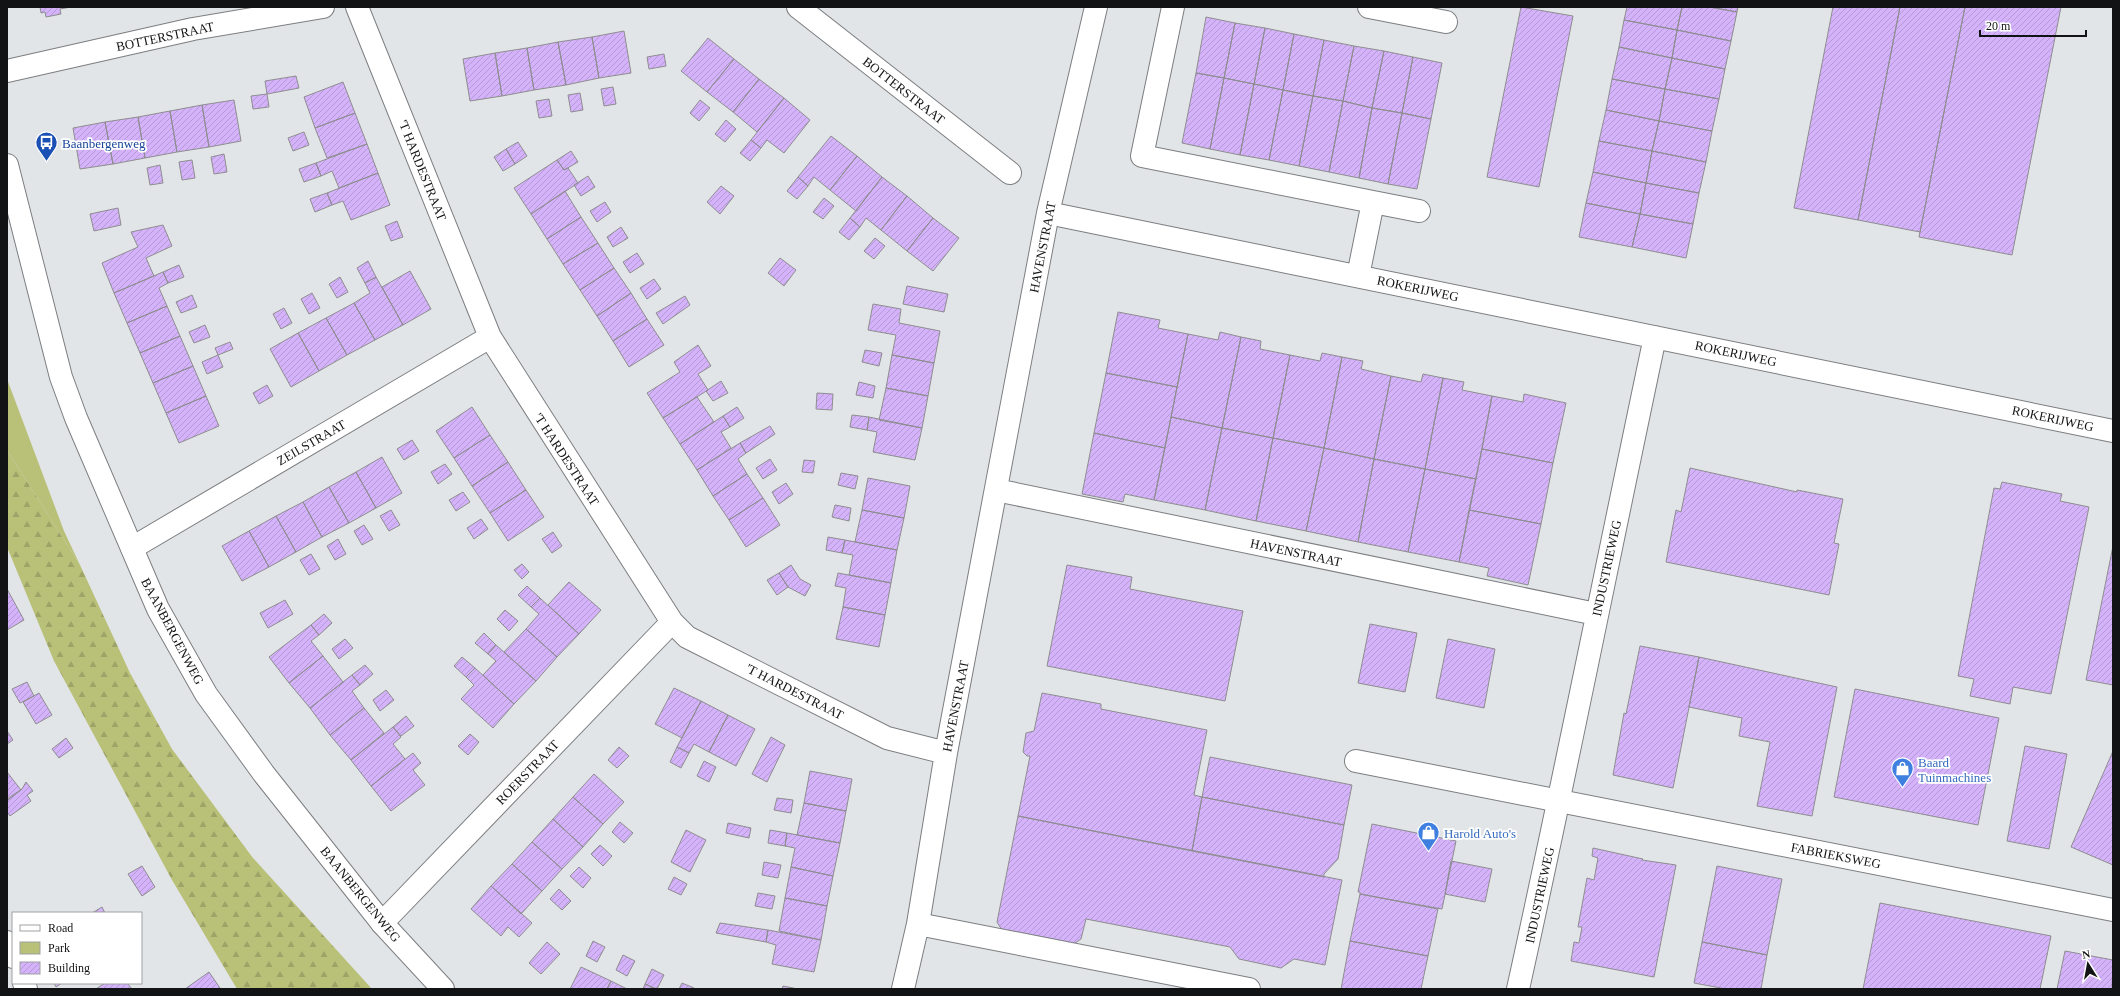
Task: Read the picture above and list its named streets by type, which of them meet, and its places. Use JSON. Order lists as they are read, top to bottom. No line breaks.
{"streets":{"street":["BOTTERSTRAAT","'T HARDESTRAAT","HAVENSTRAAT","ROKERIJWEG","ZEILSTRAAT","INDUSTRIEWEG","BAANBERGENWEG","ROERSTRAAT","FABRIEKSWEG"]},"crossings":[["'T HARDESTRAAT","HAVENSTRAAT"],["'T HARDESTRAAT","ZEILSTRAAT"],["'T HARDESTRAAT","ROERSTRAAT"],["HAVENSTRAAT","ROKERIJWEG"],["HAVENSTRAAT","INDUSTRIEWEG"],["ROKERIJWEG","INDUSTRIEWEG"],["ZEILSTRAAT","BAANBERGENWEG"],["INDUSTRIEWEG","FABRIEKSWEG"],["BAANBERGENWEG","ROERSTRAAT"]],"places":{"bus stop":["Baanbergenweg"],"shop":["Baard Tuinmachines","Harold Auto's"]},"legend":["Road","Park","Building"],"scale_bar":"20 m","north":"top"}
